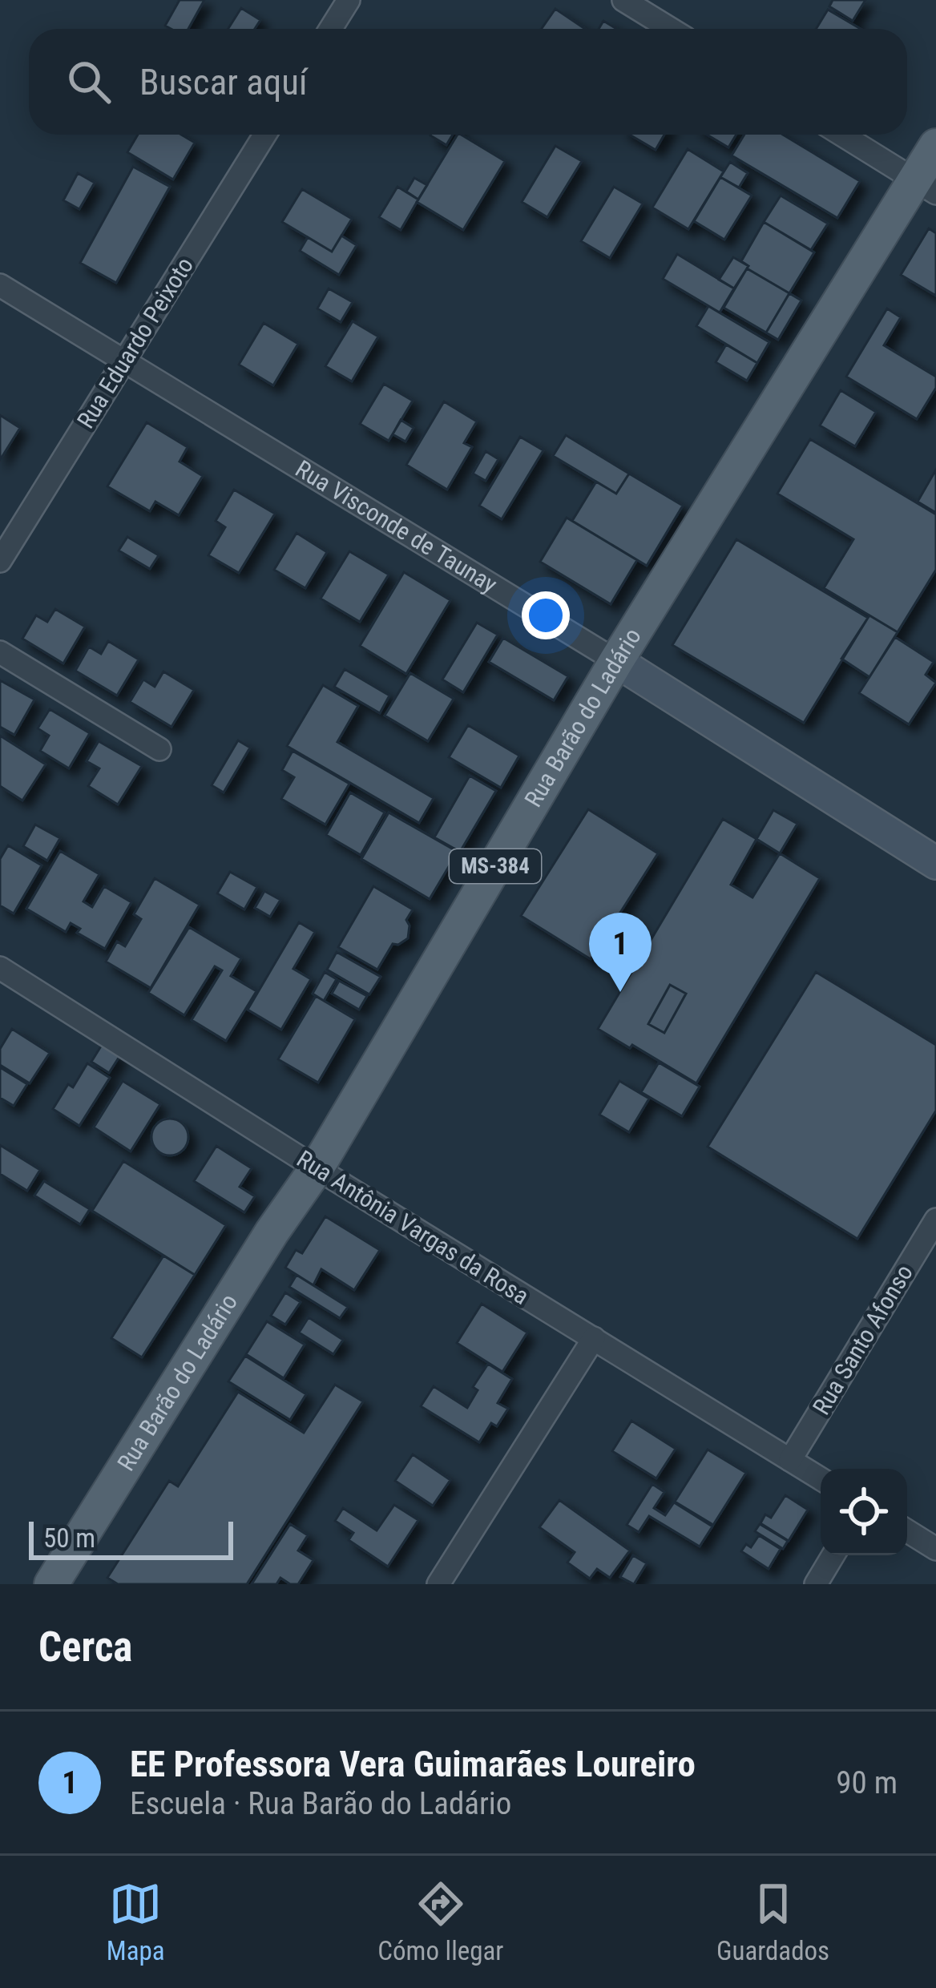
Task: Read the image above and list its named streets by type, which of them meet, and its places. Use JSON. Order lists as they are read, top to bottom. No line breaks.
{"streets":{"main road":["Rua Barão do Ladário","MS-384"],"street":["Rua Eduardo Peixoto","Rua Visconde de Taunay","Rua Antônia Vargas da Rosa","Rua Santo Afonso"]},"crossings":[["Rua Eduardo Peixoto","Rua Visconde de Taunay"],["Rua Visconde de Taunay","Rua Barão do Ladário"],["Rua Barão do Ladário","Rua Antônia Vargas da Rosa"],["Rua Antônia Vargas da Rosa","Rua Santo Afonso"]],"scale_bar":"50 m","page":{"search":"Buscar aquí","pins":"1","scale":"50 m","heading":"Cerca","list":[{"mark":"1","name":"EE Professora Vera Guimarães Loureiro","note":"Escuela · Rua Barão do Ladário","value":"90 m"}],"nav":["Mapa","Cómo llegar","Guardados"]}}
